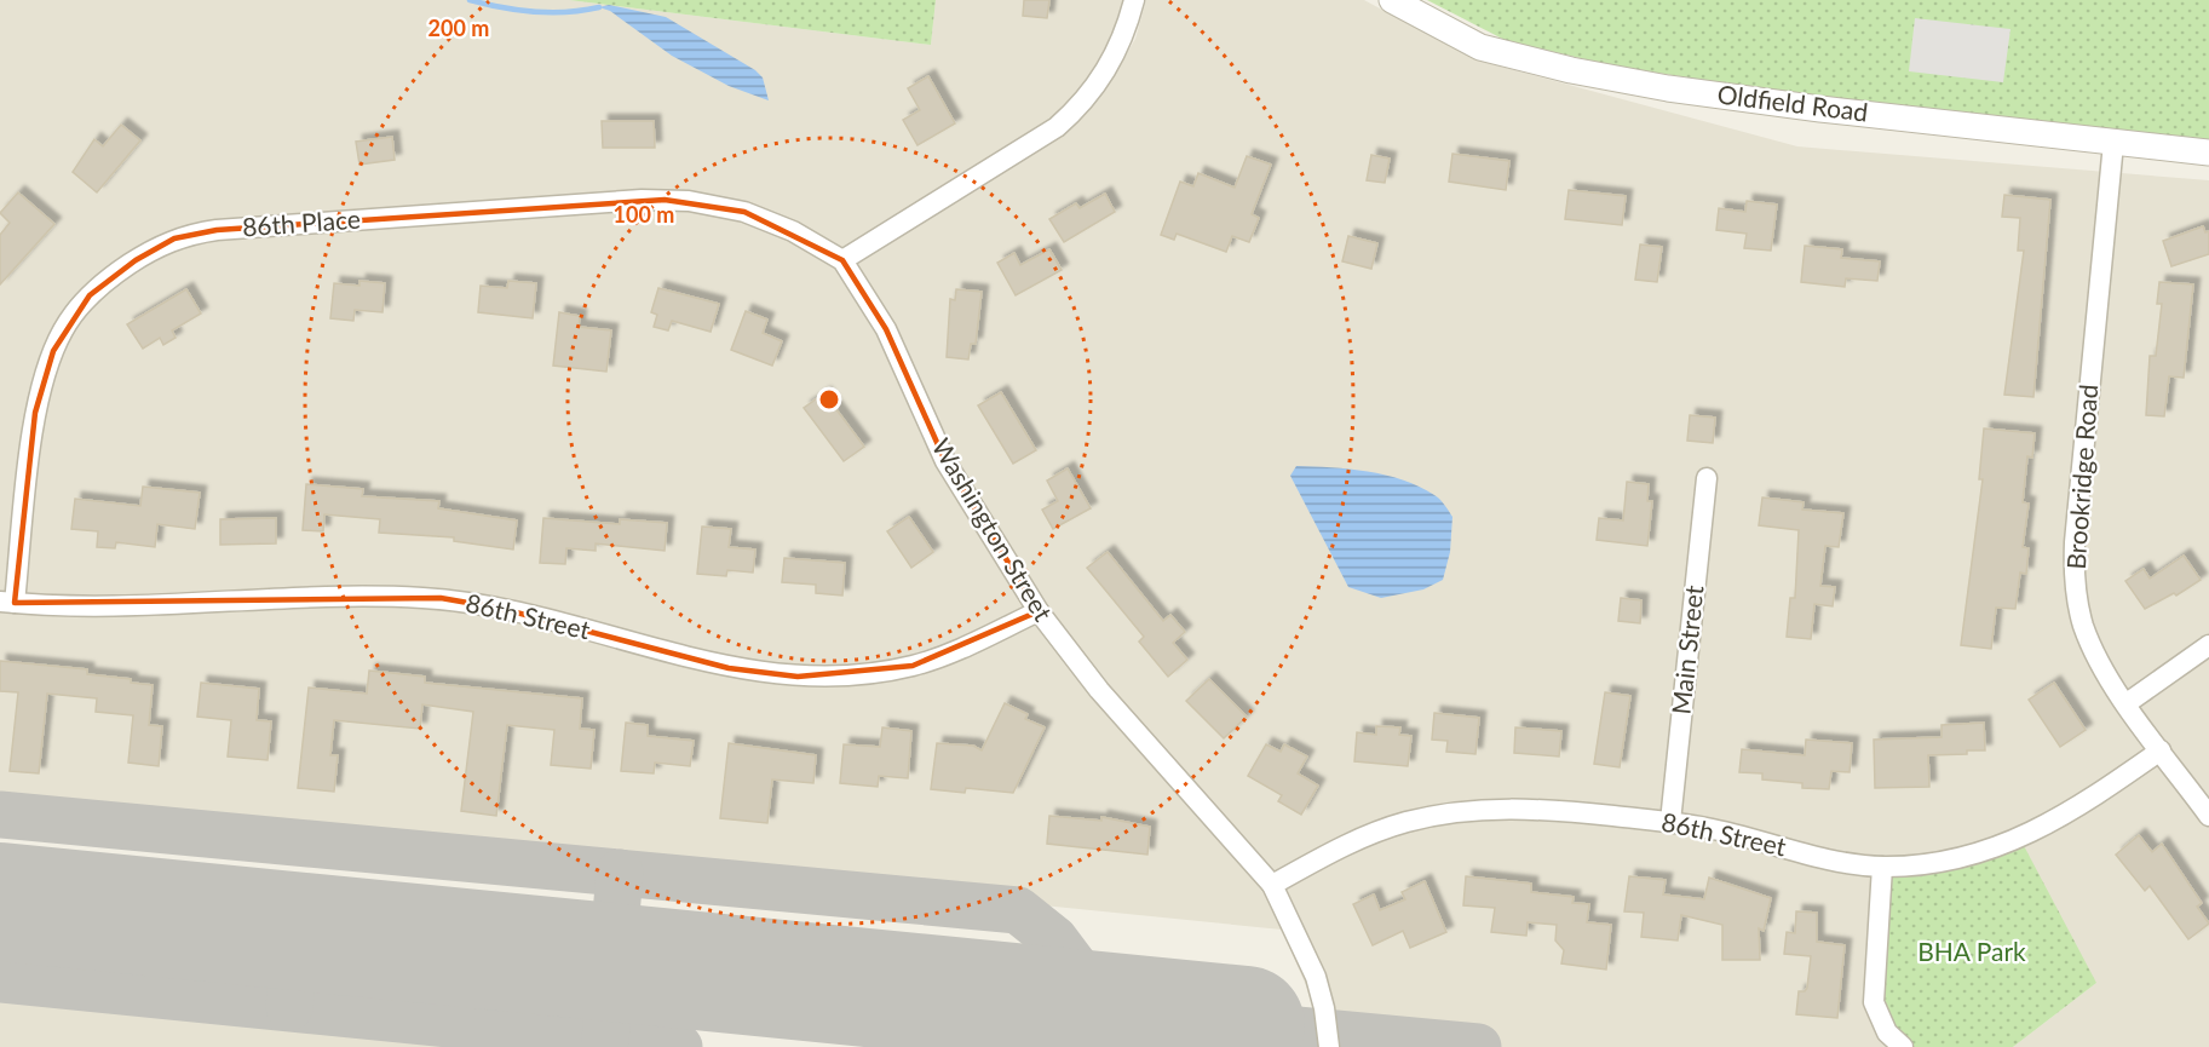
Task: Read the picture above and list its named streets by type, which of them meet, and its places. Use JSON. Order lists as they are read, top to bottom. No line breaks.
{"streets":{"street":["Oldfield Road","86th Place","Brookridge Road","Washington Street","86th Street","Main Street"]},"crossings":[["Oldfield Road","Brookridge Road"],["86th Place","Washington Street"],["86th Place","86th Street"],["Brookridge Road","86th Street"],["Washington Street","86th Street"],["86th Street","Main Street"]],"parks":["BHA Park"],"rings":["200 m","100 m"]}
